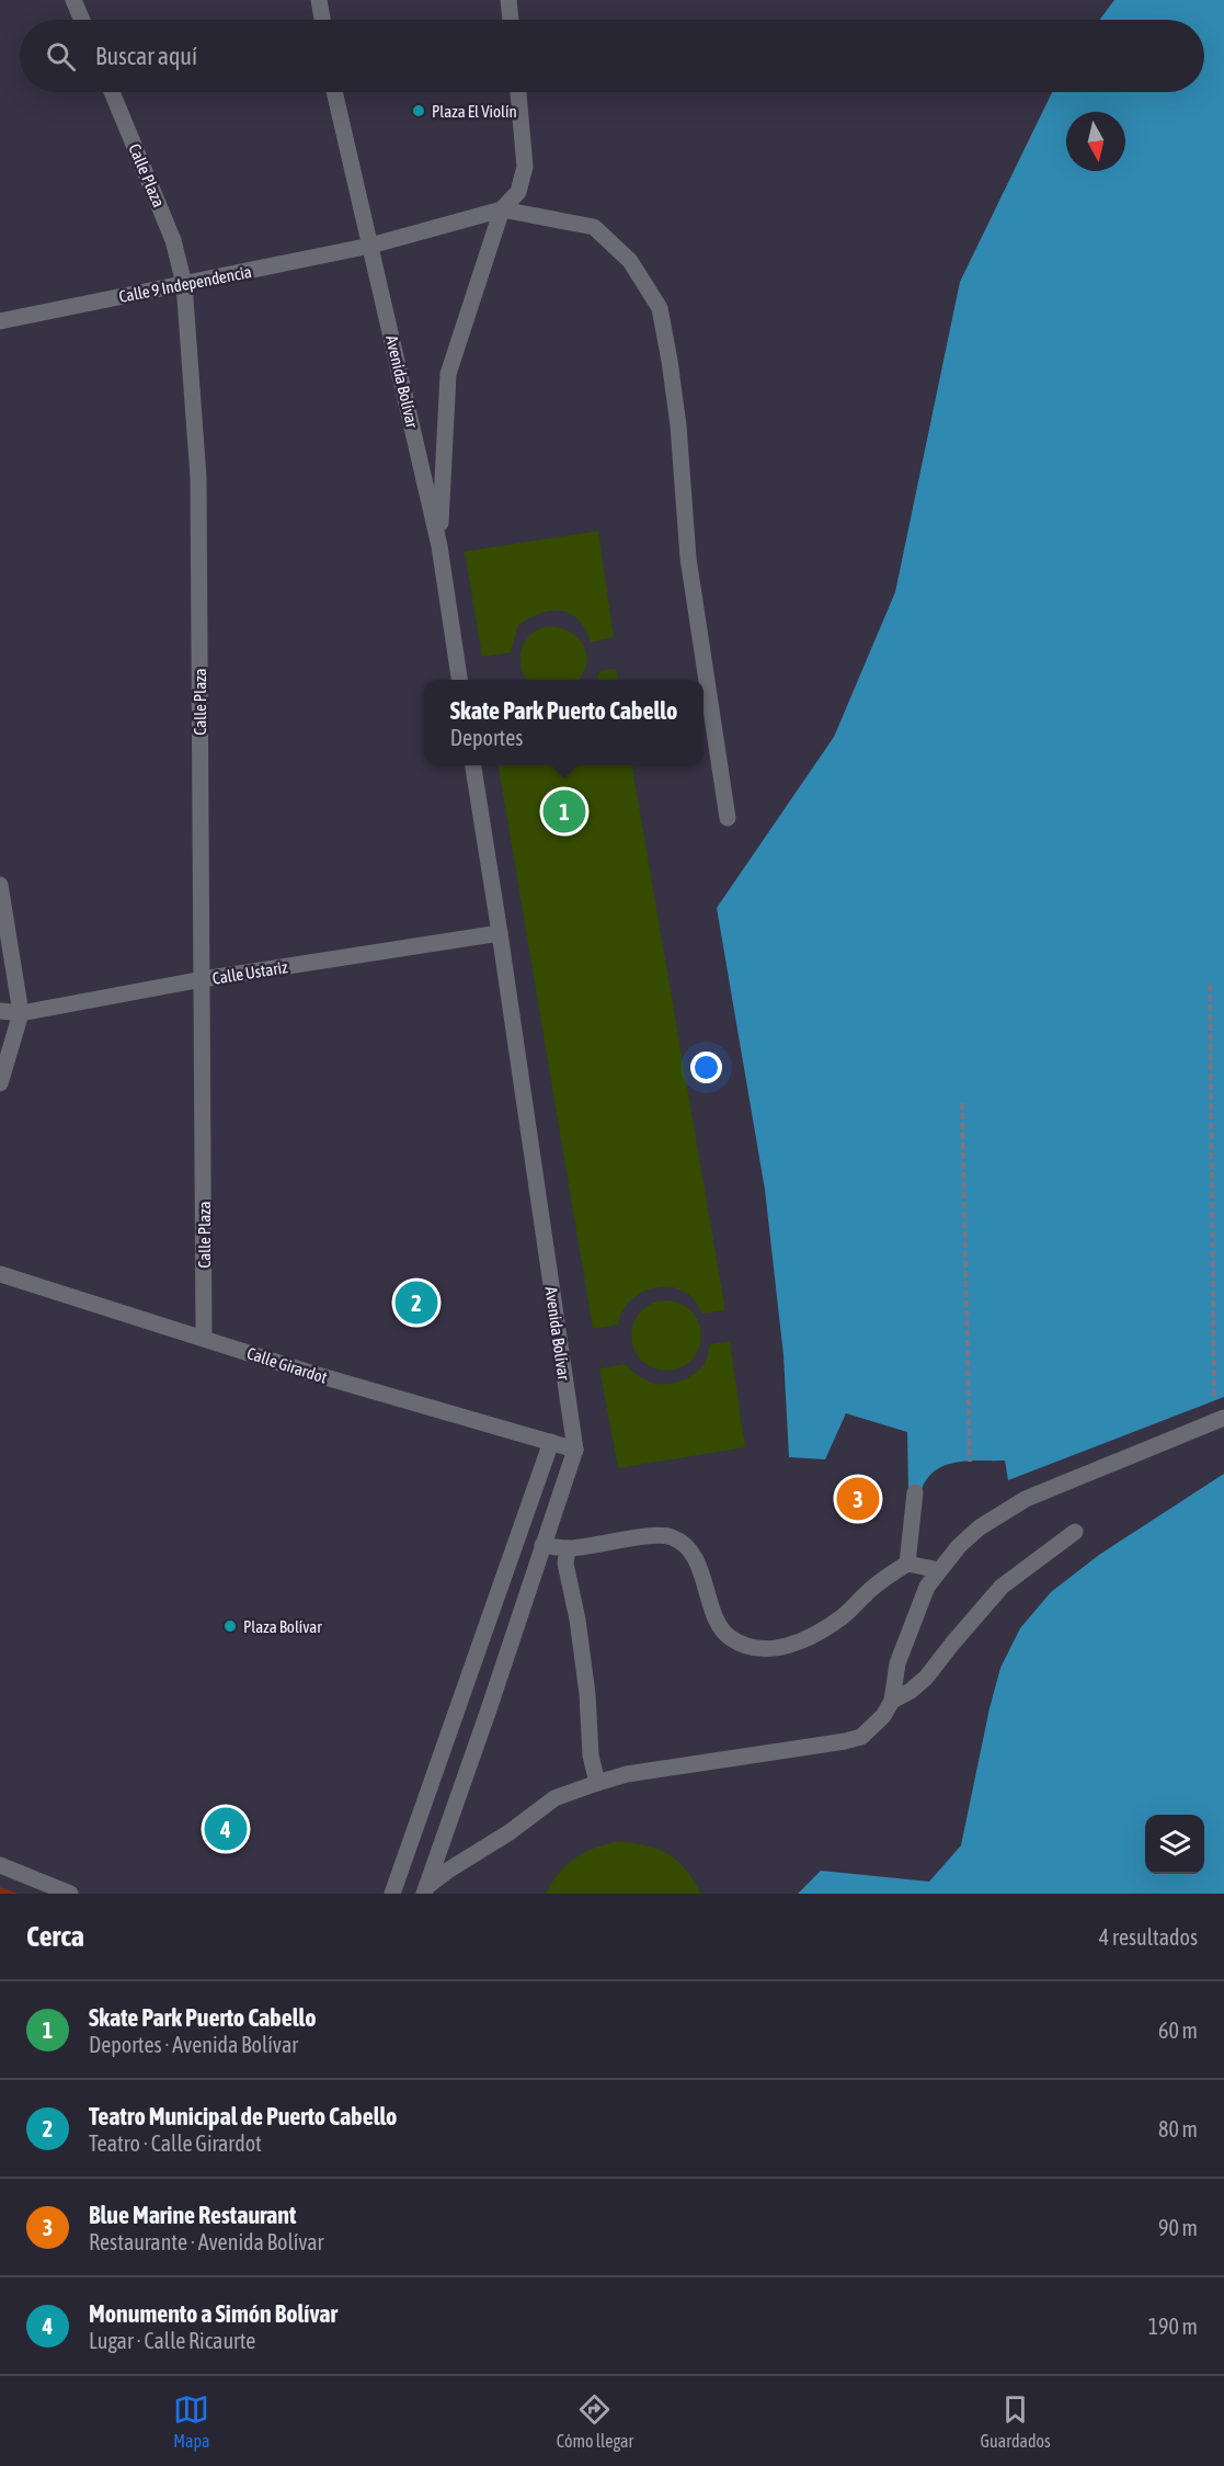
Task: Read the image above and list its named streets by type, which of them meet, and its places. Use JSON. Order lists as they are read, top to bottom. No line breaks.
{"streets":{"street":["Calle Plaza","Calle 9 Independencia","Avenida Bolívar","Calle Ustariz","Calle Girardot"]},"crossings":[["Calle Plaza","Calle 9 Independencia"],["Calle Plaza","Calle Ustariz"],["Calle Plaza","Calle Girardot"],["Calle 9 Independencia","Avenida Bolívar"],["Avenida Bolívar","Calle Ustariz"],["Avenida Bolívar","Calle Girardot"]],"places":["Plaza El Violín","Plaza Bolívar"],"north":"bottom","page":{"search":"Buscar aquí","popup":["Skate Park Puerto Cabello","Deportes"],"pins":["1","2","3","4"],"heading":["Cerca","4 resultados"],"list":[{"mark":"1","name":"Skate Park Puerto Cabello","note":"Deportes · Avenida Bolívar","value":"60 m"},{"mark":"2","name":"Teatro Municipal de Puerto Cabello","note":"Teatro · Calle Girardot","value":"80 m"},{"mark":"3","name":"Blue Marine Restaurant","note":"Restaurante · Avenida Bolívar","value":"90 m"},{"mark":"4","name":"Monumento a Simón Bolívar","note":"Lugar · Calle Ricaurte","value":"190 m"}],"nav":["Mapa","Cómo llegar","Guardados"]}}
